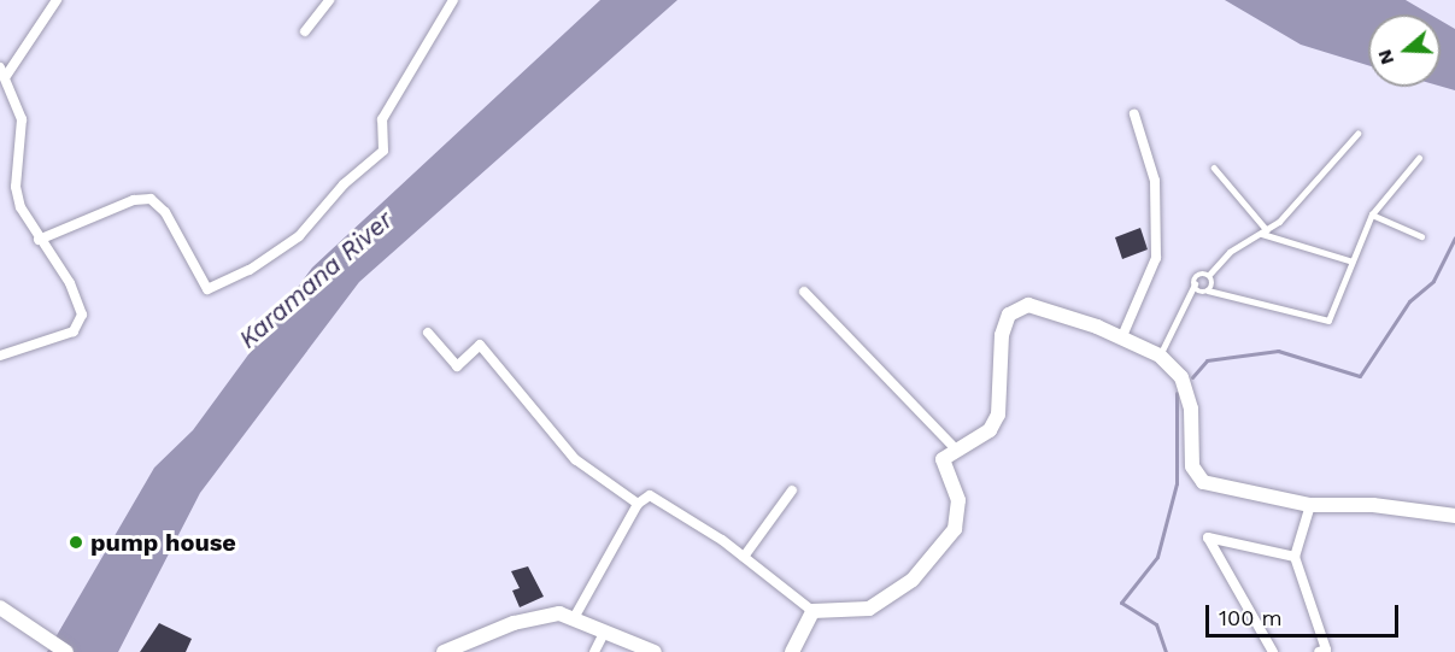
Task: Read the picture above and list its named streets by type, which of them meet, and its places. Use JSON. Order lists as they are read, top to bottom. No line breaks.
{"water":["Karamana River"],"places":["pump house"],"scale_bar":"100 m","north":"left"}
